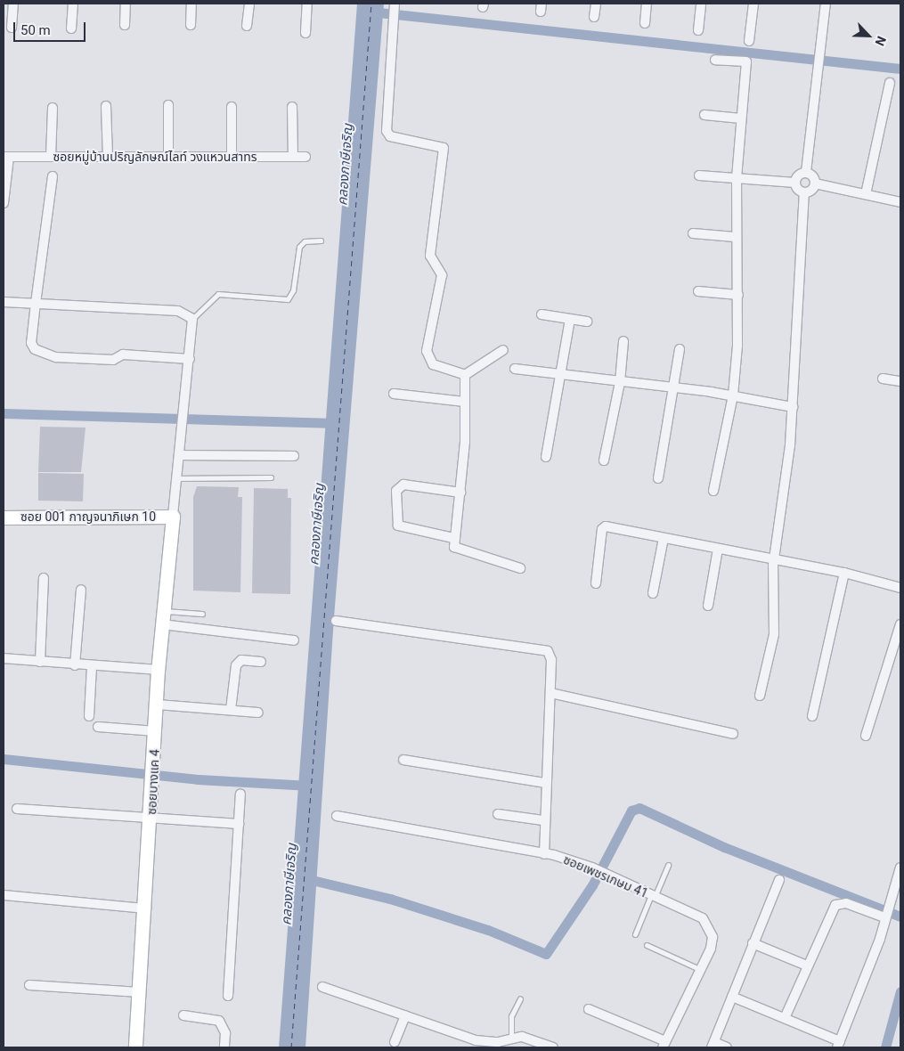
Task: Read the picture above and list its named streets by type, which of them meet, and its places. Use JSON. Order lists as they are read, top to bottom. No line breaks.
{"streets":{"street":["ซอยหมู่บ้านปริญลักษณ์ไลท์ วงแหวนสาทร","ซอย 001 กาญจนาภิเษก 10","ซอยบางแค 4","ซอยเพชรเกษม 41"]},"crossings":[["ซอย 001 กาญจนาภิเษก 10","ซอยบางแค 4"]],"water":["คลองภาษีเจริญ"],"scale_bar":"50 m","north":"bottom right"}
